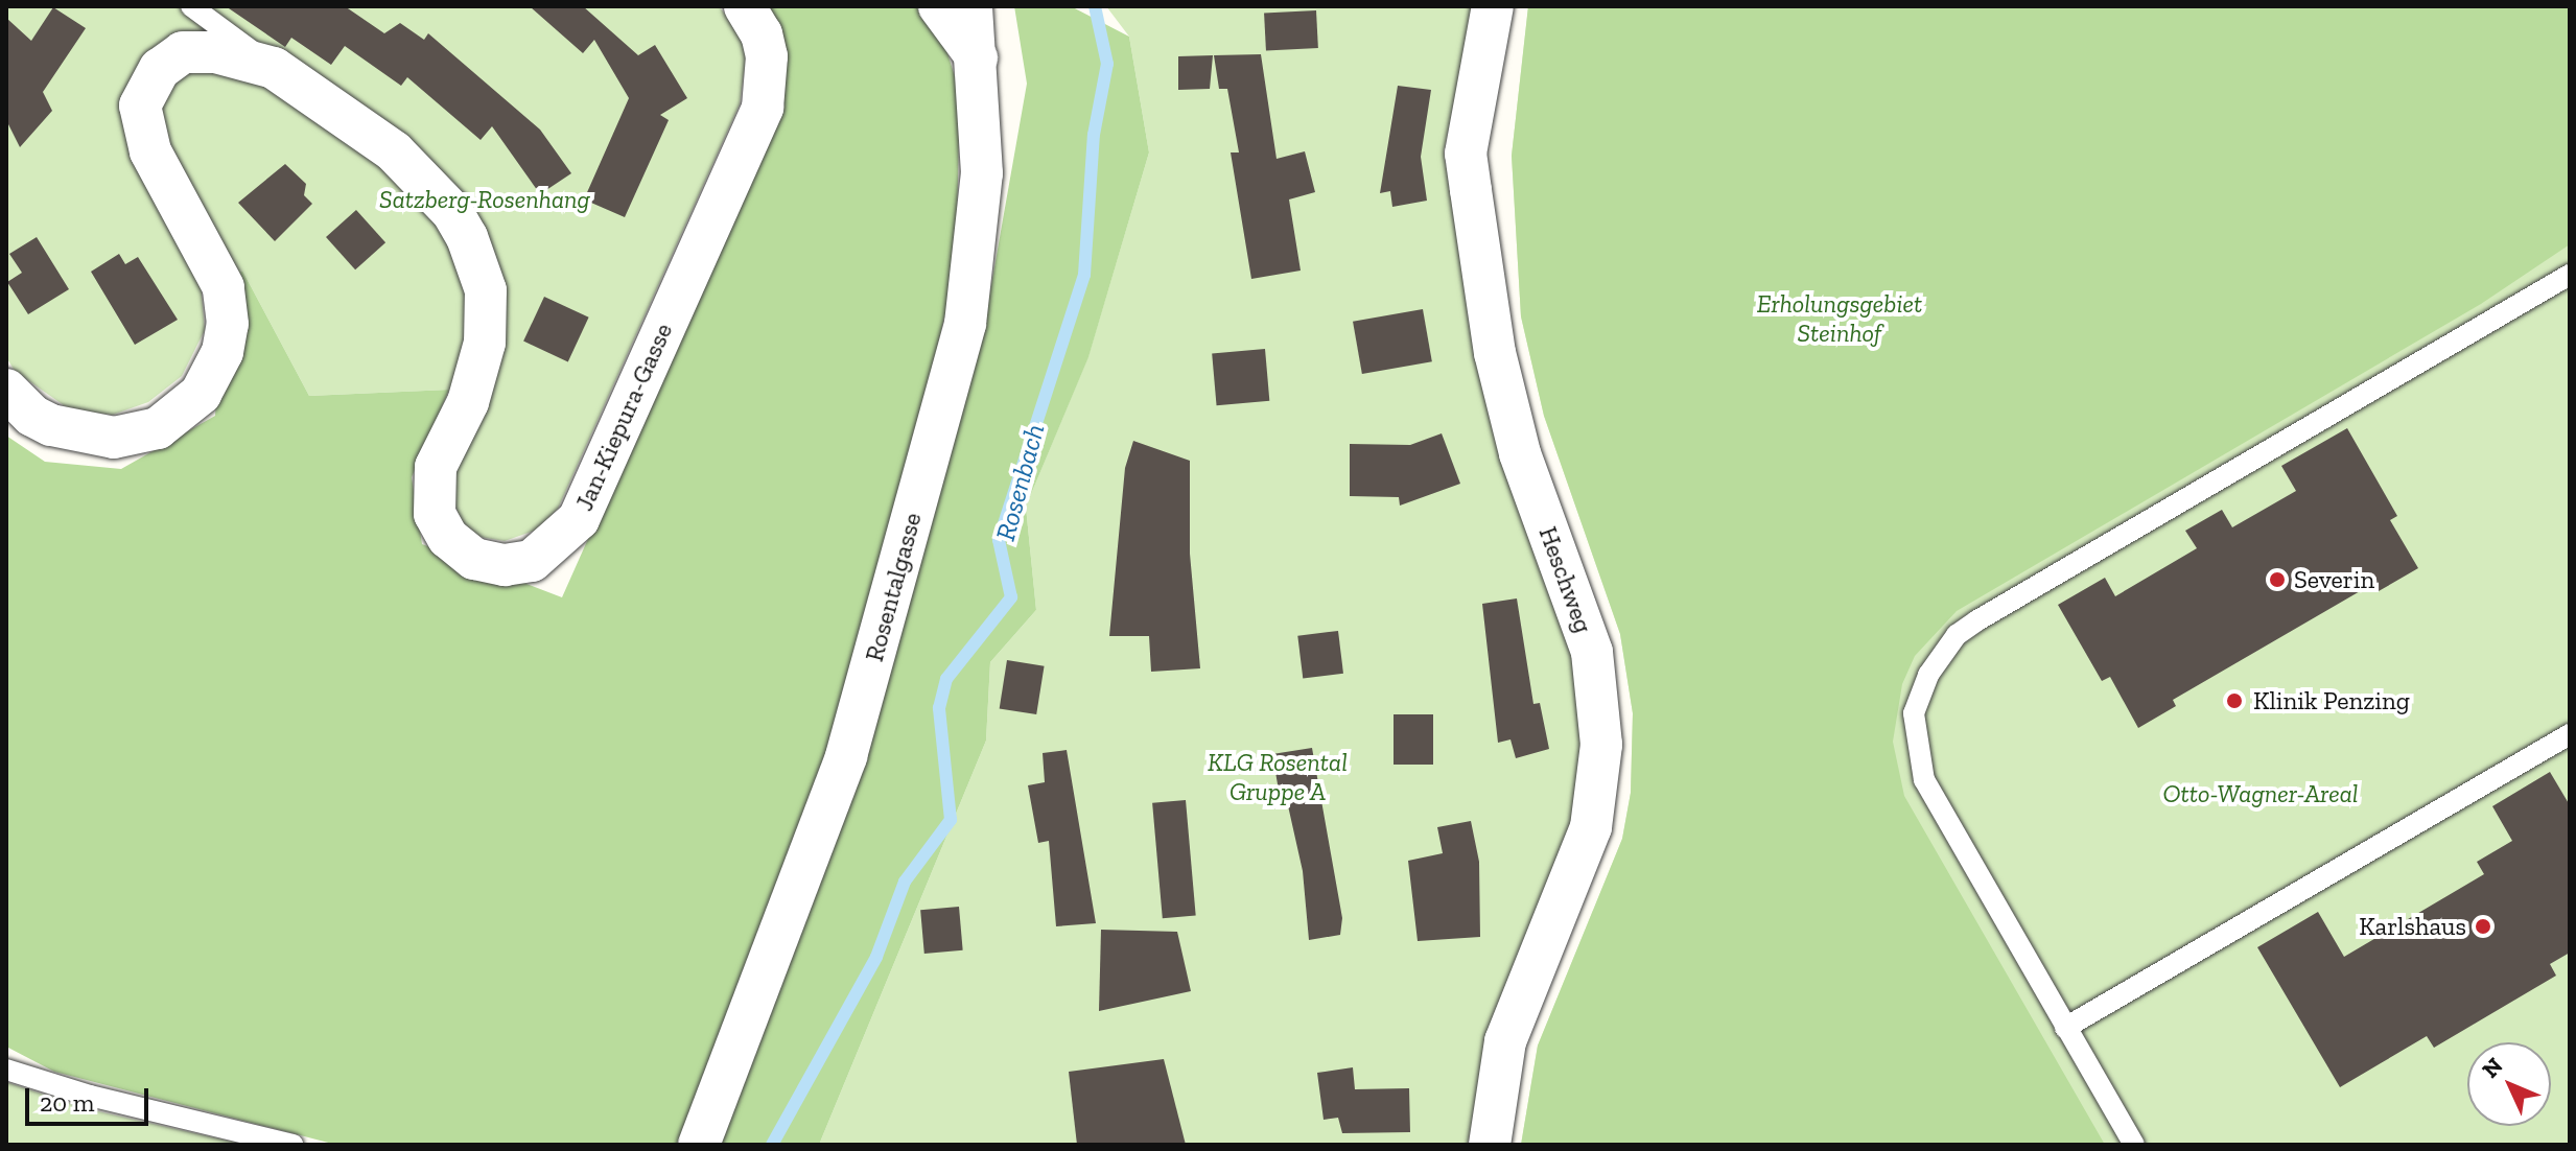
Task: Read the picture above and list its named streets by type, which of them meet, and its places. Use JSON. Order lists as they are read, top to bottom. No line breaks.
{"streets":{"street":["Jan-Kiepura-Gasse","Heschweg","Rosentalgasse"]},"water":["Rosenbach"],"parks":["Satzberg-Rosenhang","Erholungsgebiet Steinhof","KLG Rosental Gruppe A","Otto-Wagner-Areal"],"places":["Severin","Klinik Penzing","Karlshaus"],"scale_bar":"20 m","north":"top left"}
